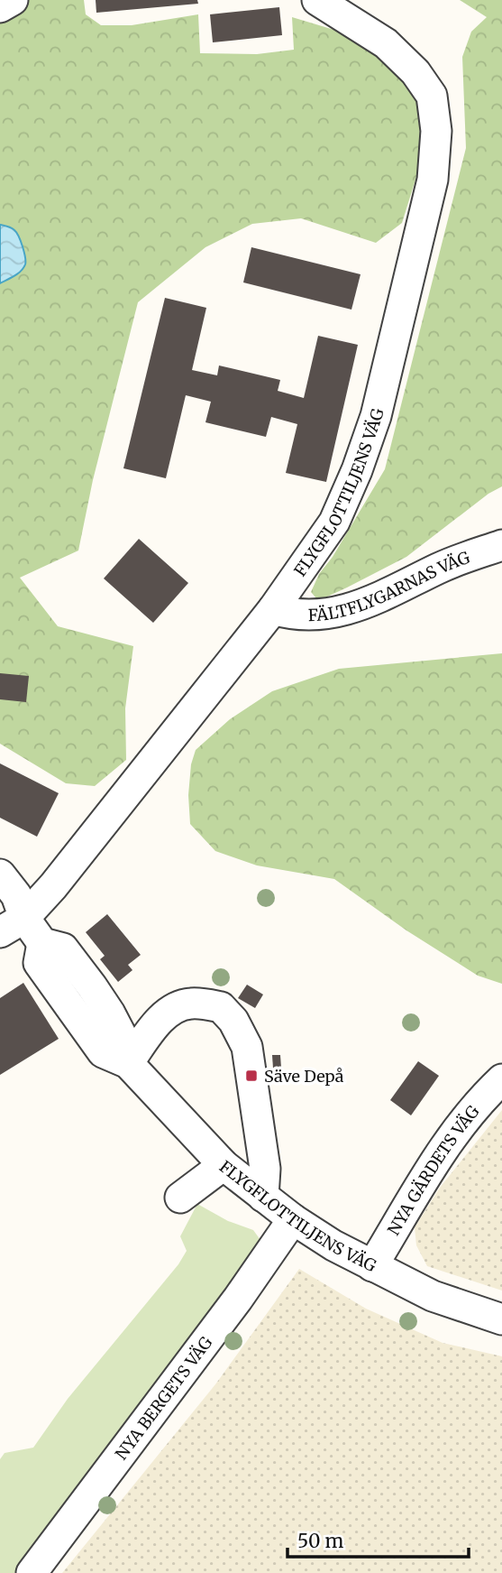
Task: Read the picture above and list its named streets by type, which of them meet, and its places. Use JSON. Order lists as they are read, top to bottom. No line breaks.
{"streets":{"street":["FLYGFLOTTILJENS VÄG","FÄLTFLYGARNAS VÄG","NYA GÄRDETS VÄG","NYA BERGETS VÄG"]},"crossings":[["FLYGFLOTTILJENS VÄG","FÄLTFLYGARNAS VÄG"],["FLYGFLOTTILJENS VÄG","NYA GÄRDETS VÄG"],["FLYGFLOTTILJENS VÄG","NYA BERGETS VÄG"]],"places":{"transit":["Säve Depå"]},"scale_bar":"50 m"}
